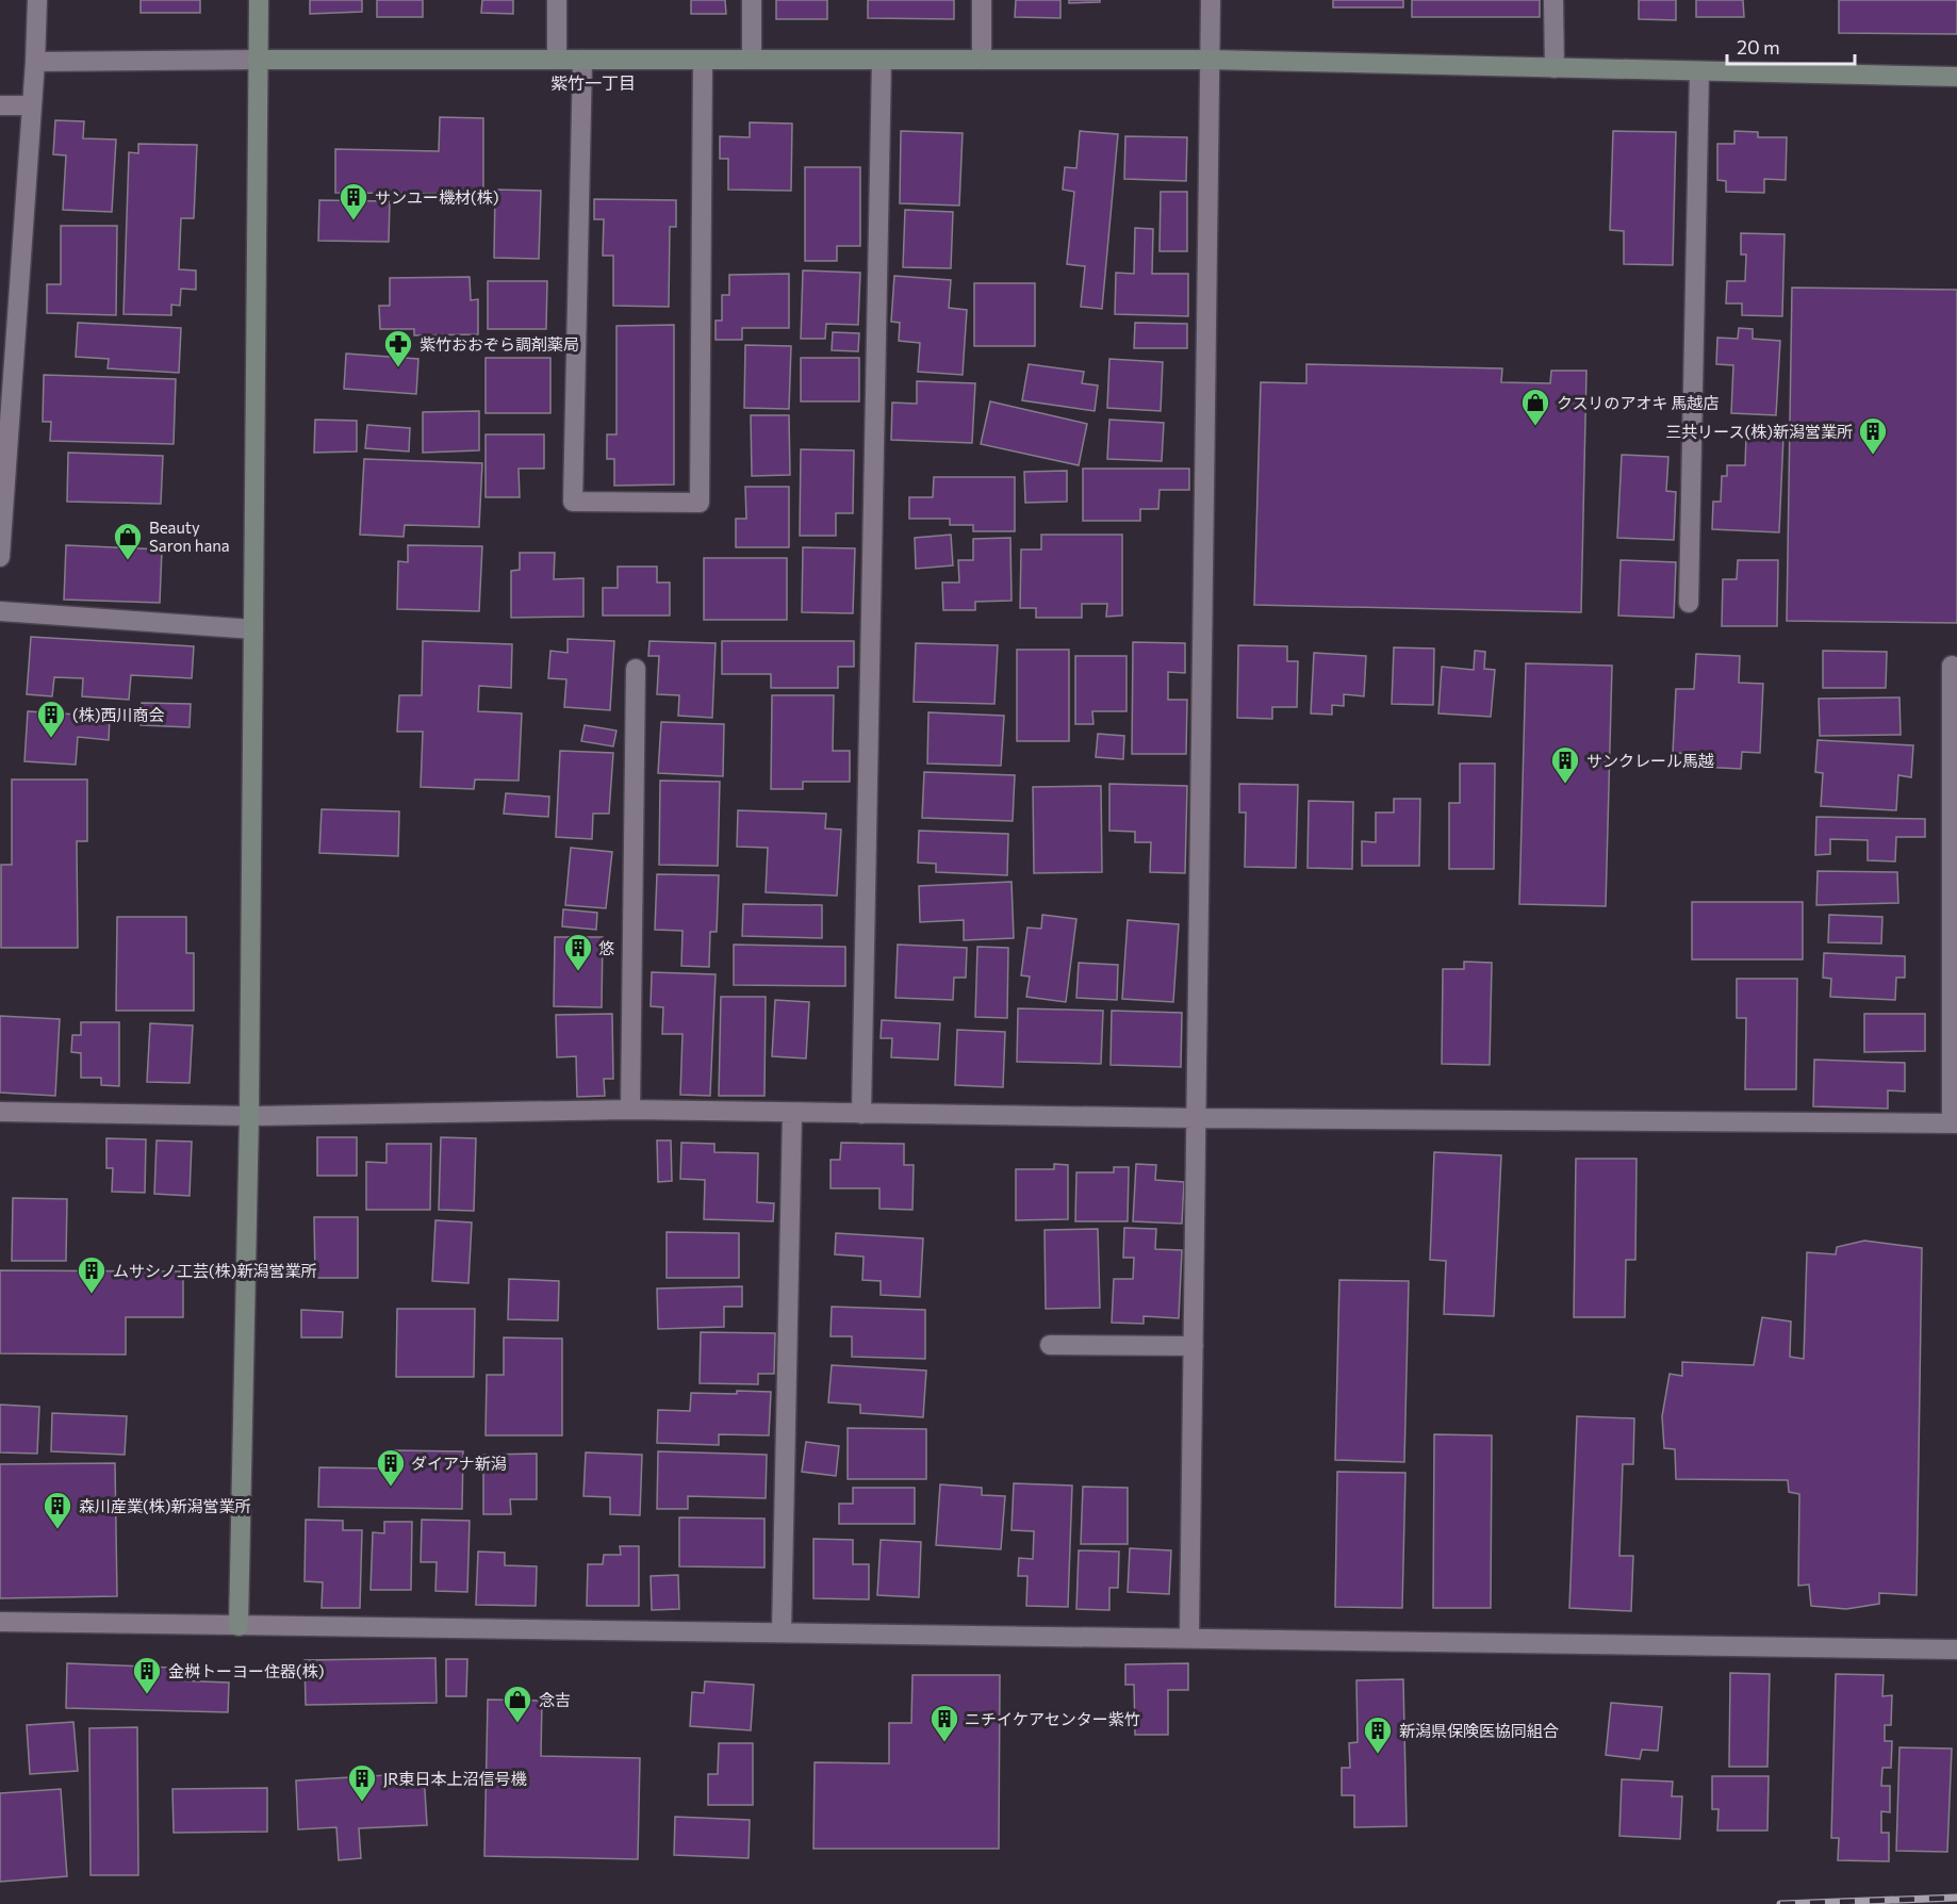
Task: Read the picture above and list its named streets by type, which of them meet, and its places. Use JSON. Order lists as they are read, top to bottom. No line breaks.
{"districts":["紫竹一丁目"],"places":{"building":["サンユー機材(株)","三共リース(株)新潟営業所","(株)西川商会","サンクレール馬越","悠","ムサシノ工芸(株)新潟営業所","ダイアナ新潟","森川産業(株)新潟営業所","金桝トーヨー住器(株)","ニチイケアセンター紫竹","新潟県保険医協同組合","JR東日本上沼信号機"],"pharmacy":["紫竹おおぞら調剤薬局"],"shop":["クスリのアオキ 馬越店","Beauty Saron hana","念吉"]},"scale_bar":"20 m"}
